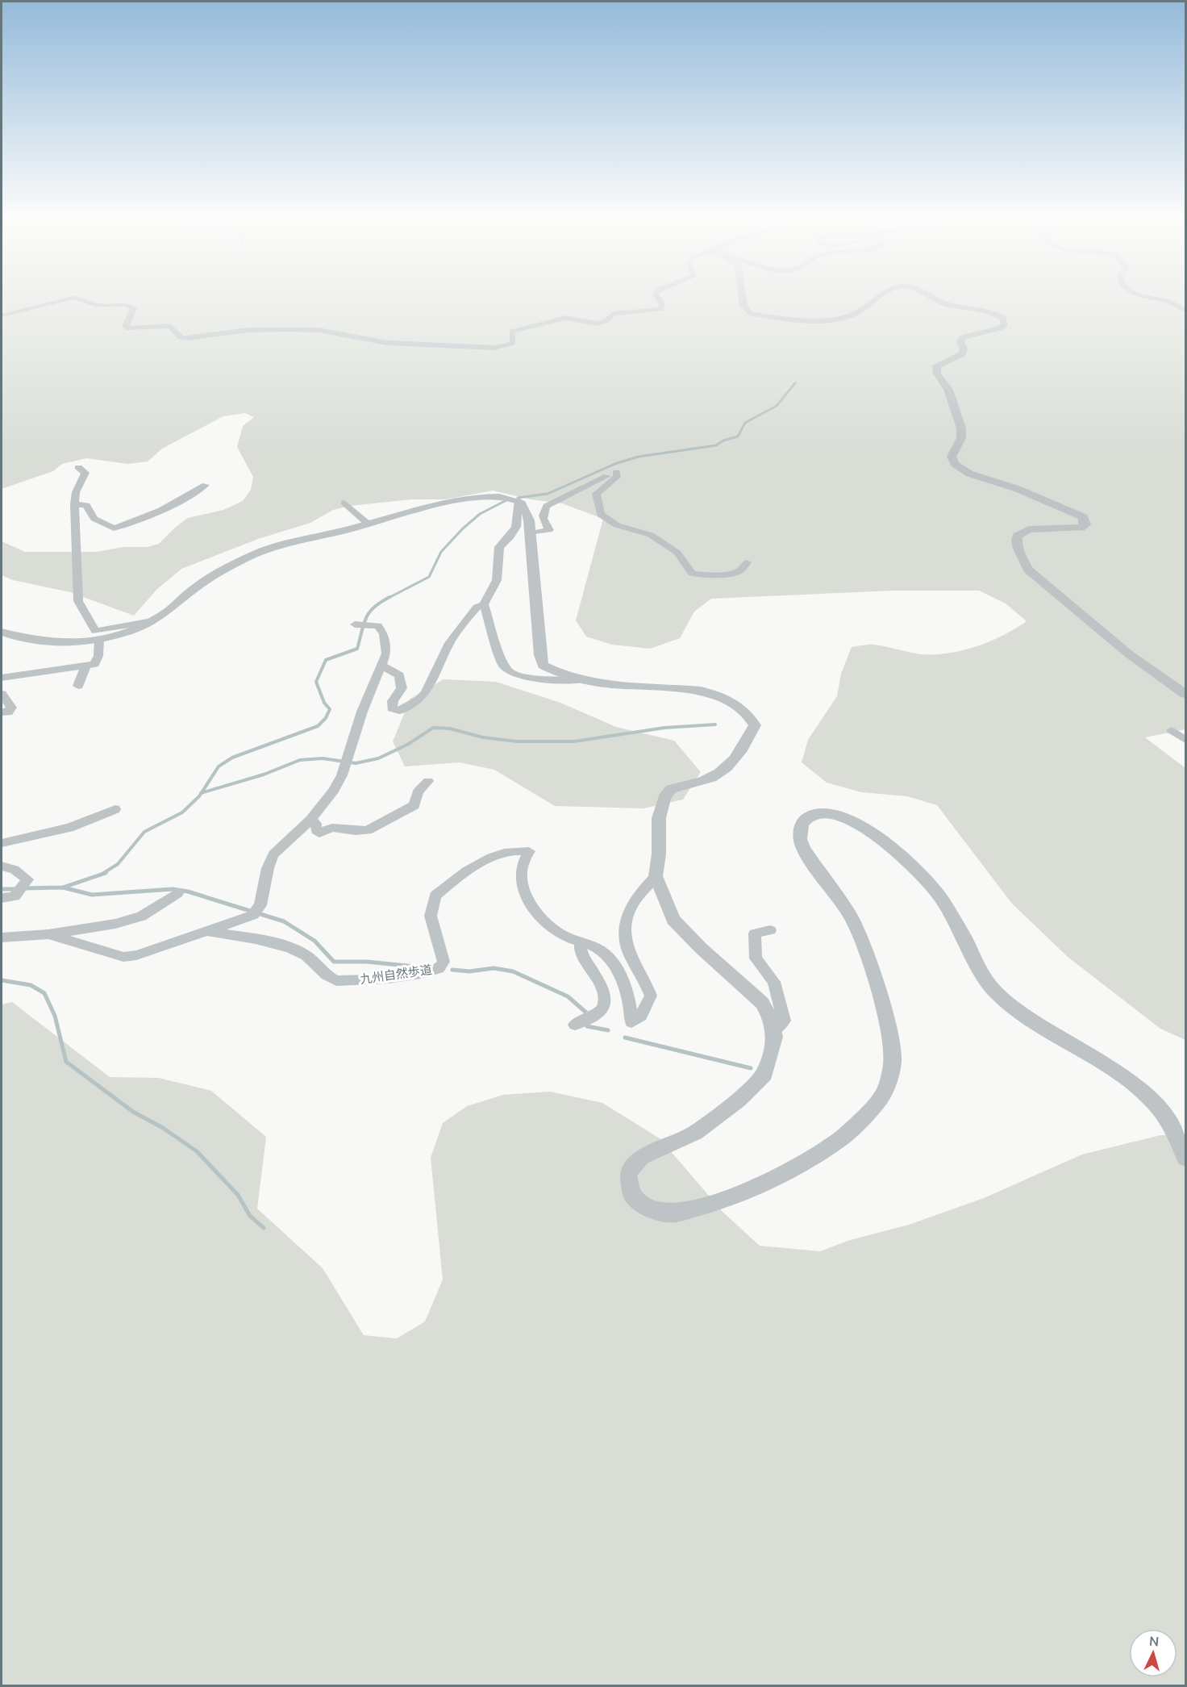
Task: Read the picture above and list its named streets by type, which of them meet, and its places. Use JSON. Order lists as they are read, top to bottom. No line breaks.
{"streets":{"street":["九州自然歩道"]},"north":"top"}
